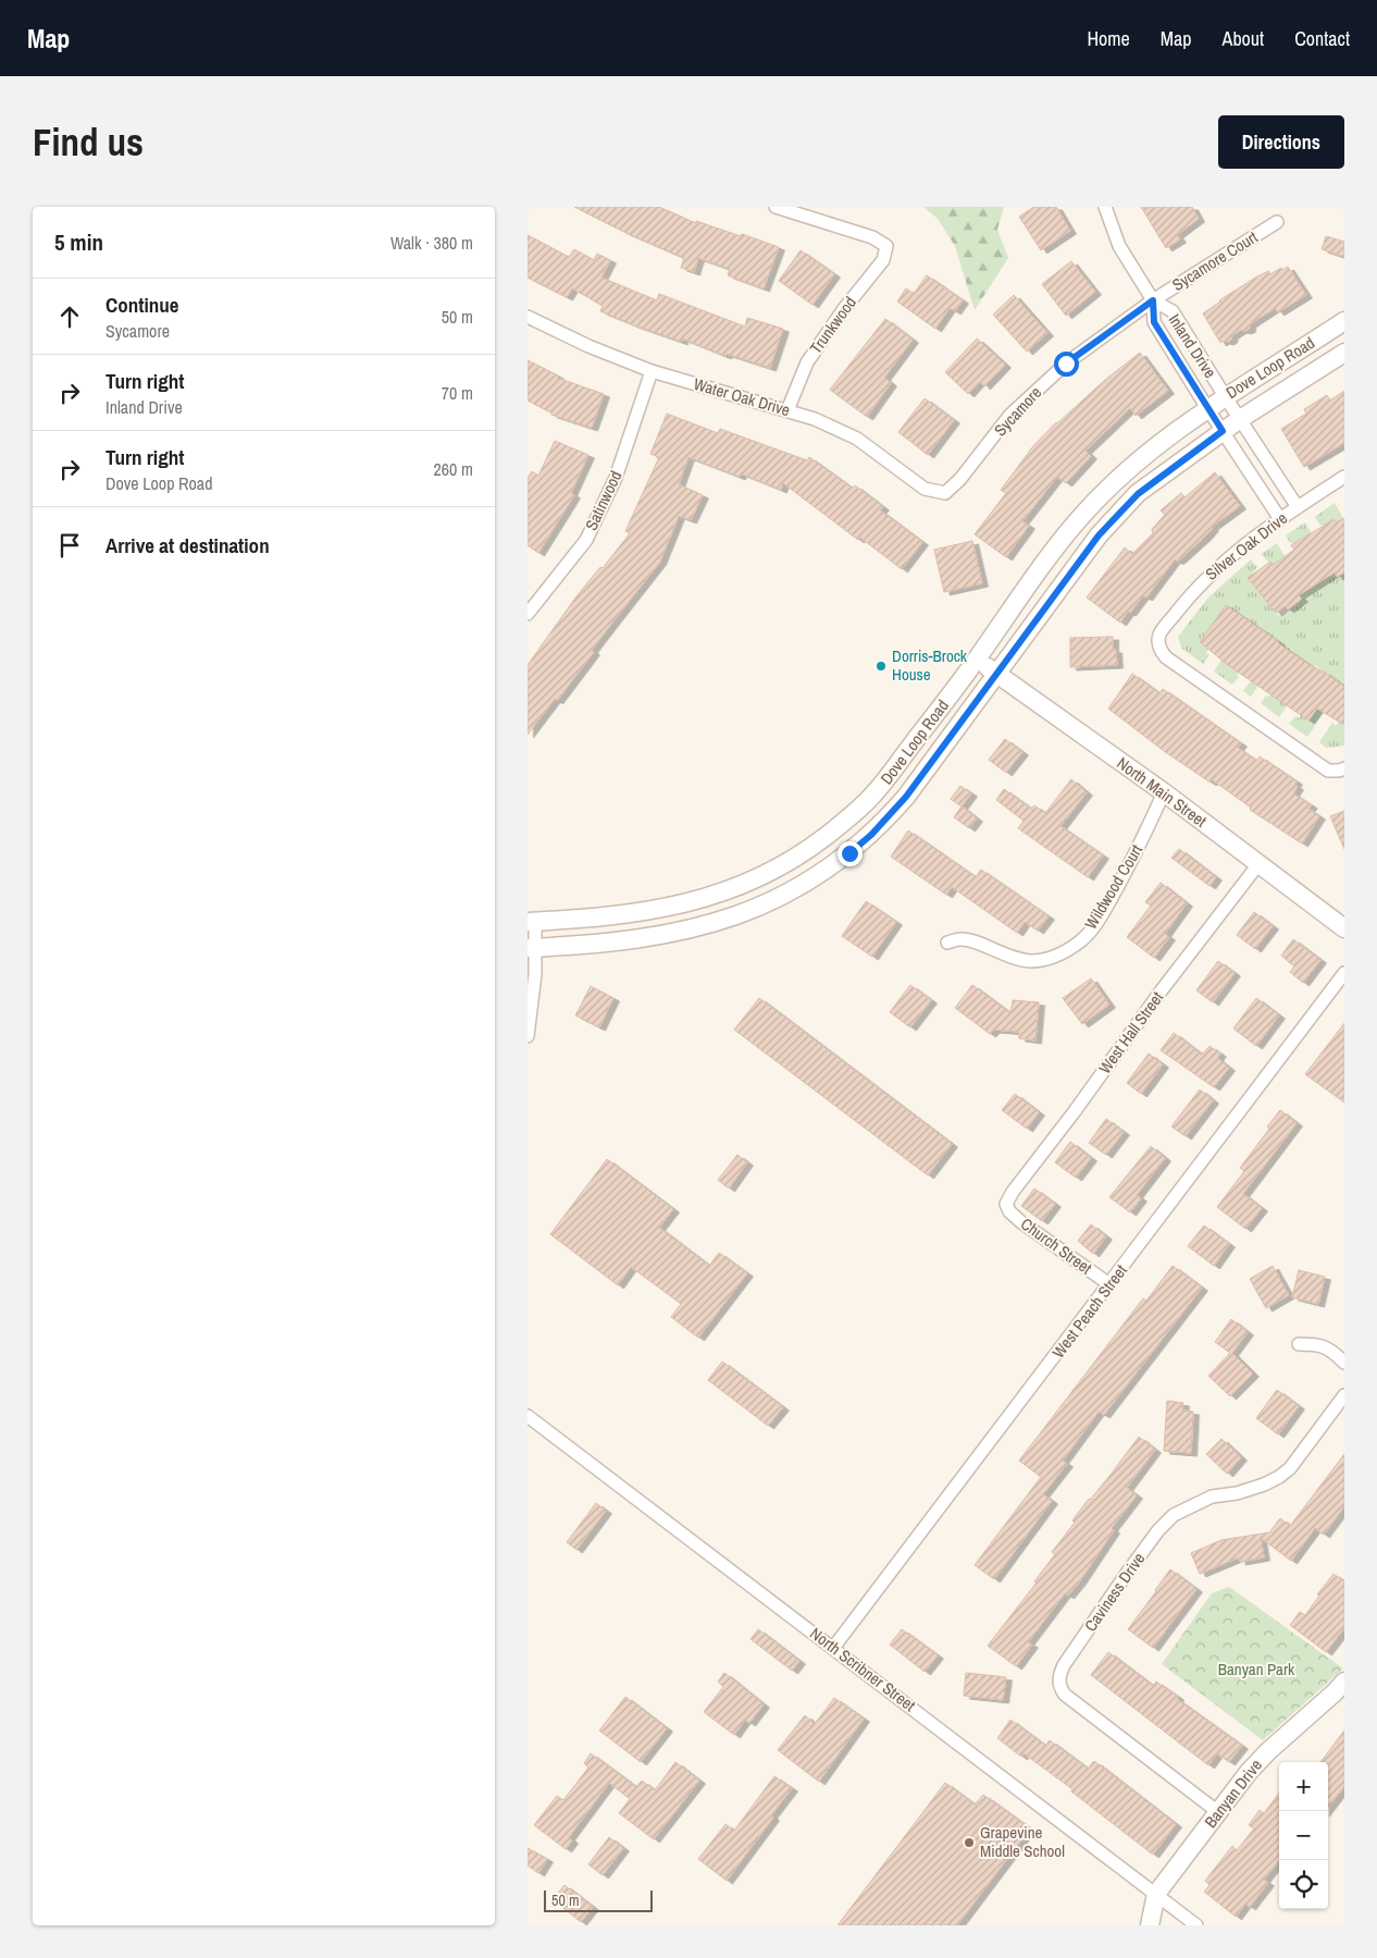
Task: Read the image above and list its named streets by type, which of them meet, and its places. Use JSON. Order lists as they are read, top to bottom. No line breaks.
{"streets":{"main road":["Dove Loop Road","North Main Street","Banyan Drive"],"street":["Sycamore Court","Trunkwood","Inland Drive","Water Oak Drive","Sycamore","Satinwood","Silver Oak Drive","Wildwood Court","West Hall Street","Church Street","West Peach Street","Caviness Drive","North Scribner Street"]},"crossings":[["Sycamore Court","Inland Drive"],["Sycamore Court","Sycamore"],["Trunkwood","Water Oak Drive"],["Inland Drive","Dove Loop Road"],["Inland Drive","Sycamore"],["Inland Drive","Silver Oak Drive"],["Dove Loop Road","North Main Street"],["Water Oak Drive","Sycamore"],["Water Oak Drive","Satinwood"],["North Main Street","Wildwood Court"],["North Main Street","West Hall Street"],["West Hall Street","Church Street"],["Church Street","West Peach Street"],["West Peach Street","North Scribner Street"],["Caviness Drive","Banyan Drive"],["North Scribner Street","Banyan Drive"]],"parks":["Banyan Park"],"places":["Dorris-Brock House","Grapevine Middle School"],"scale_bar":"50 m","page":{"header":"Map","nav":["Home","Map","About","Contact"],"buttons":"Directions","title":"Find us","heading":["5 min","Walk · 380 m"],"list":[["Continue","Sycamore","50 m"],["Turn right","Inland Drive","70 m"],["Turn right","Dove Loop Road","260 m"],"Arrive at destination"],"map_buttons":["+","−"],"scale":"50 m"}}
